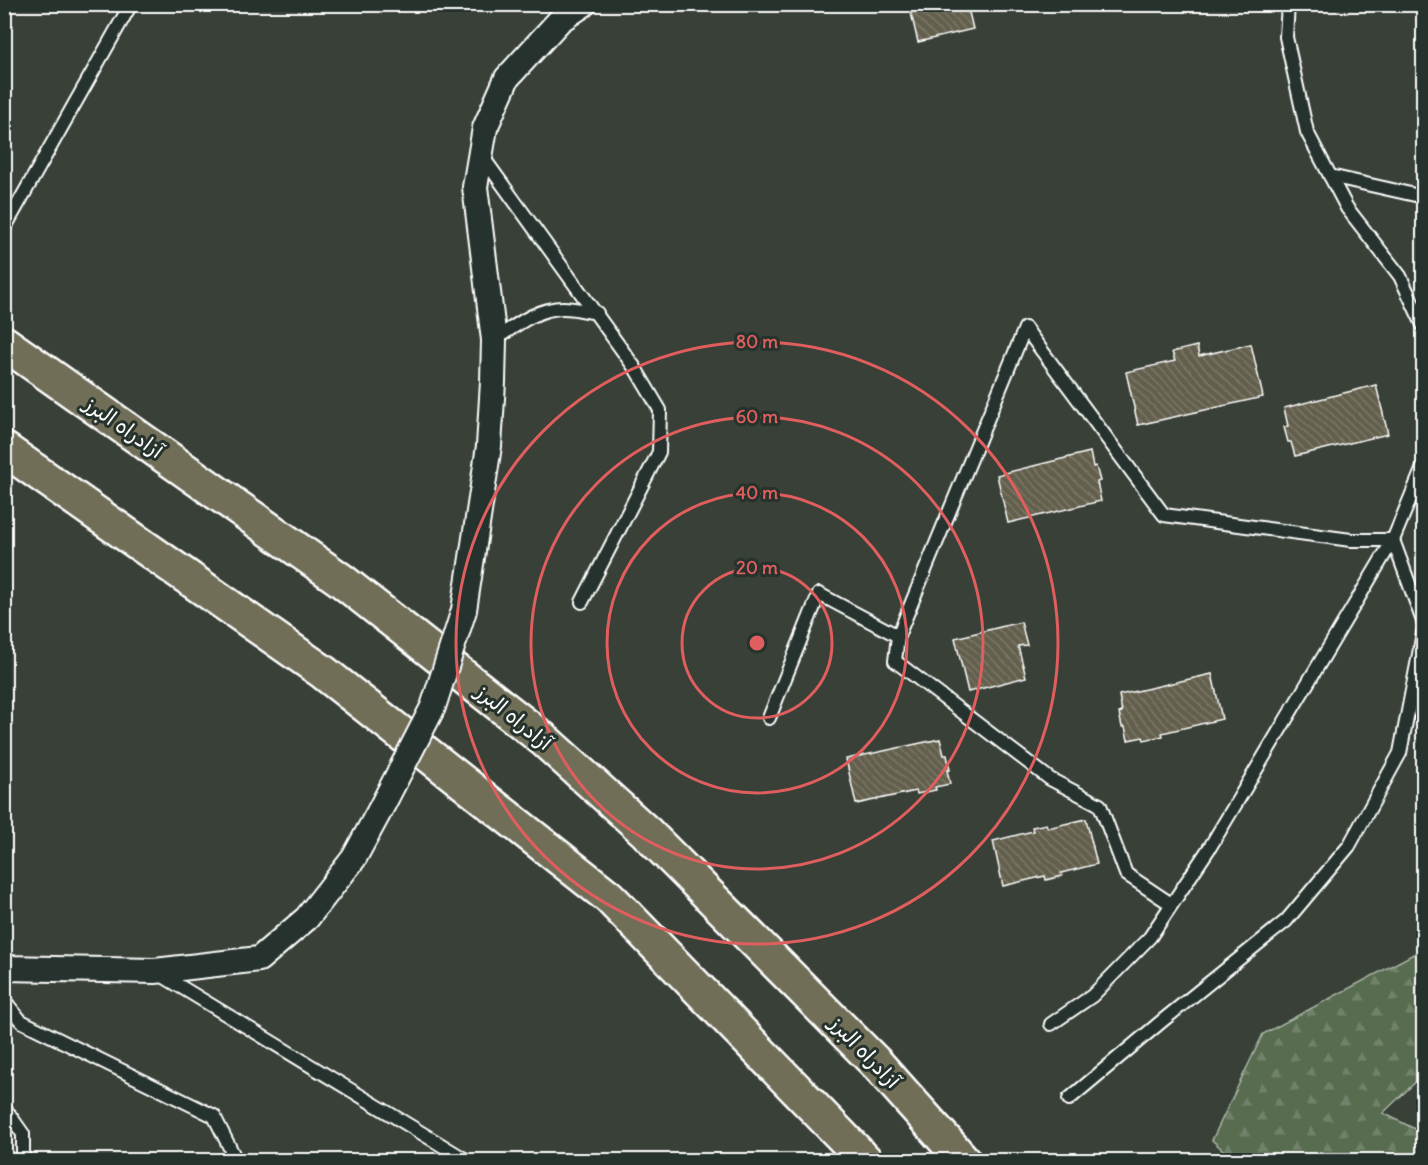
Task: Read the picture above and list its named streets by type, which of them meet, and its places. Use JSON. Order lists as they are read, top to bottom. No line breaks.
{"streets":{"highway":["آزادراه البرز"]},"rings":["80 m","60 m","40 m","20 m"]}
